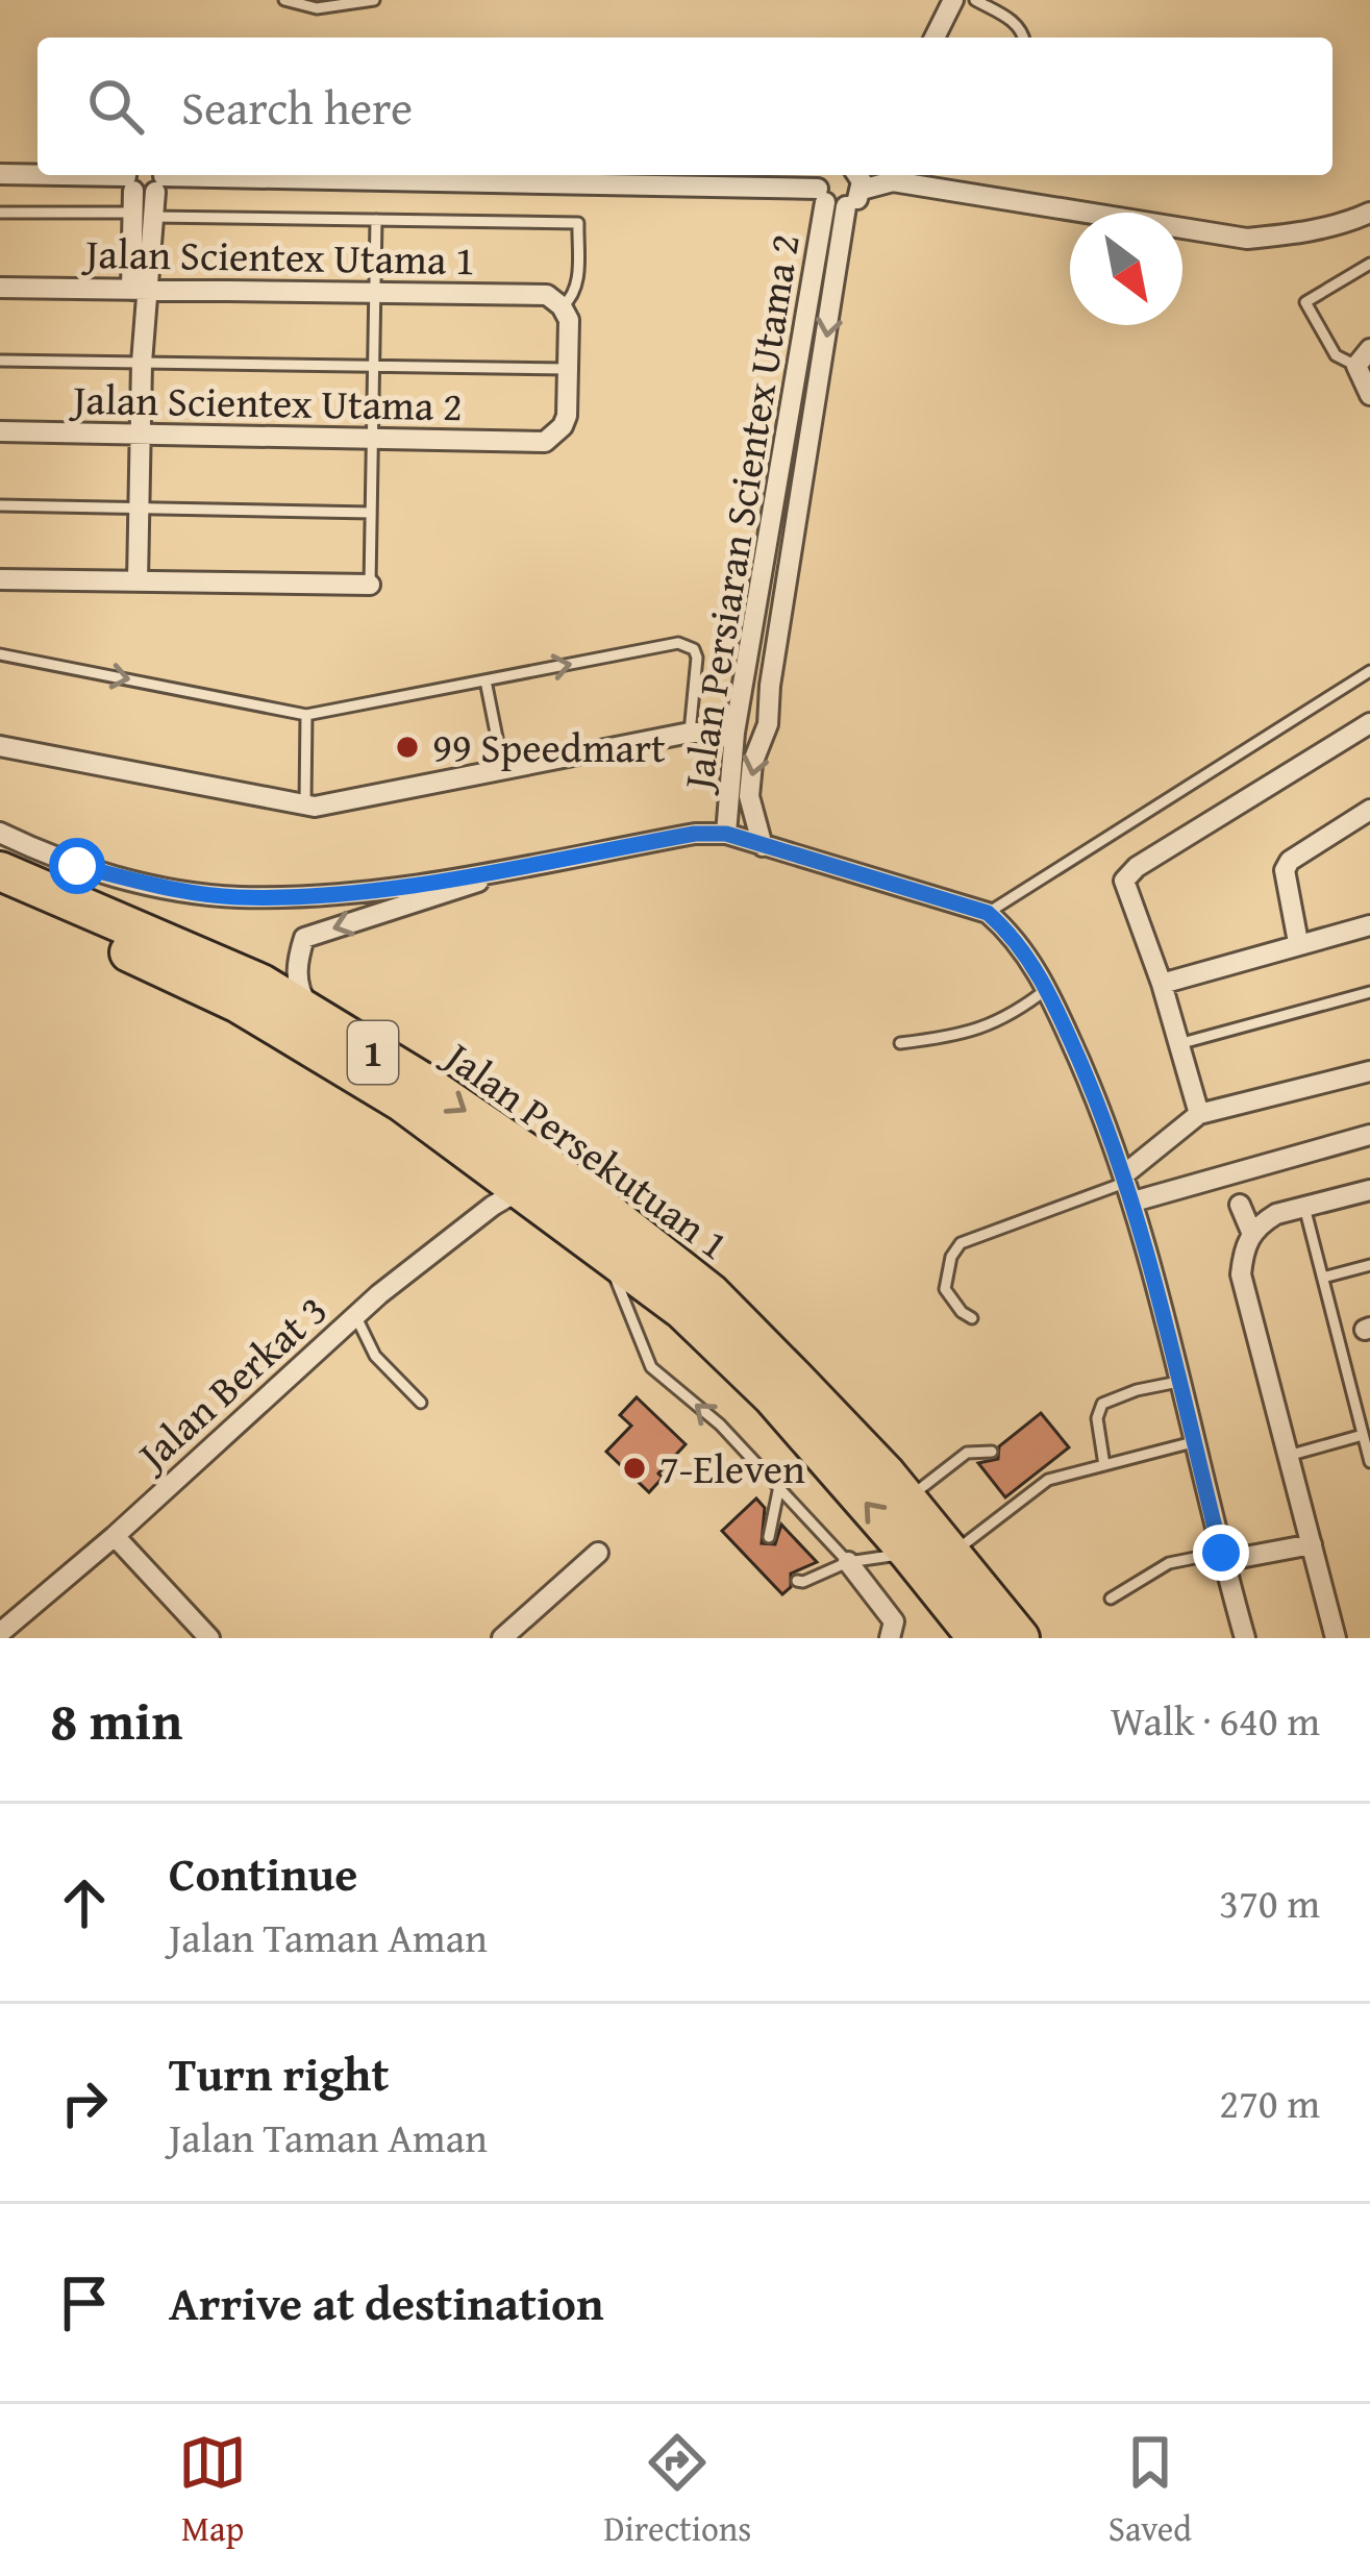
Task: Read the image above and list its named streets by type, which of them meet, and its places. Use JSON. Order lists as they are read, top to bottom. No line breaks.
{"streets":{"highway":["1","Jalan Persekutuan 1"],"street":["Jalan Scientex Utama 1","Jalan Scientex Utama 2","Jalan Persiaran Scientex Utama 2","Jalan Berkat 3"]},"crossings":[["Jalan Persekutuan 1","Jalan Berkat 3"]],"places":["99 Speedmart","7-Eleven"],"north":"bottom right","page":{"search":"Search here","heading":["8 min","Walk · 640 m"],"list":[["Continue","Jalan Taman Aman","370 m"],["Turn right","Jalan Taman Aman","270 m"],"Arrive at destination"],"nav":["Map","Directions","Saved"]}}
